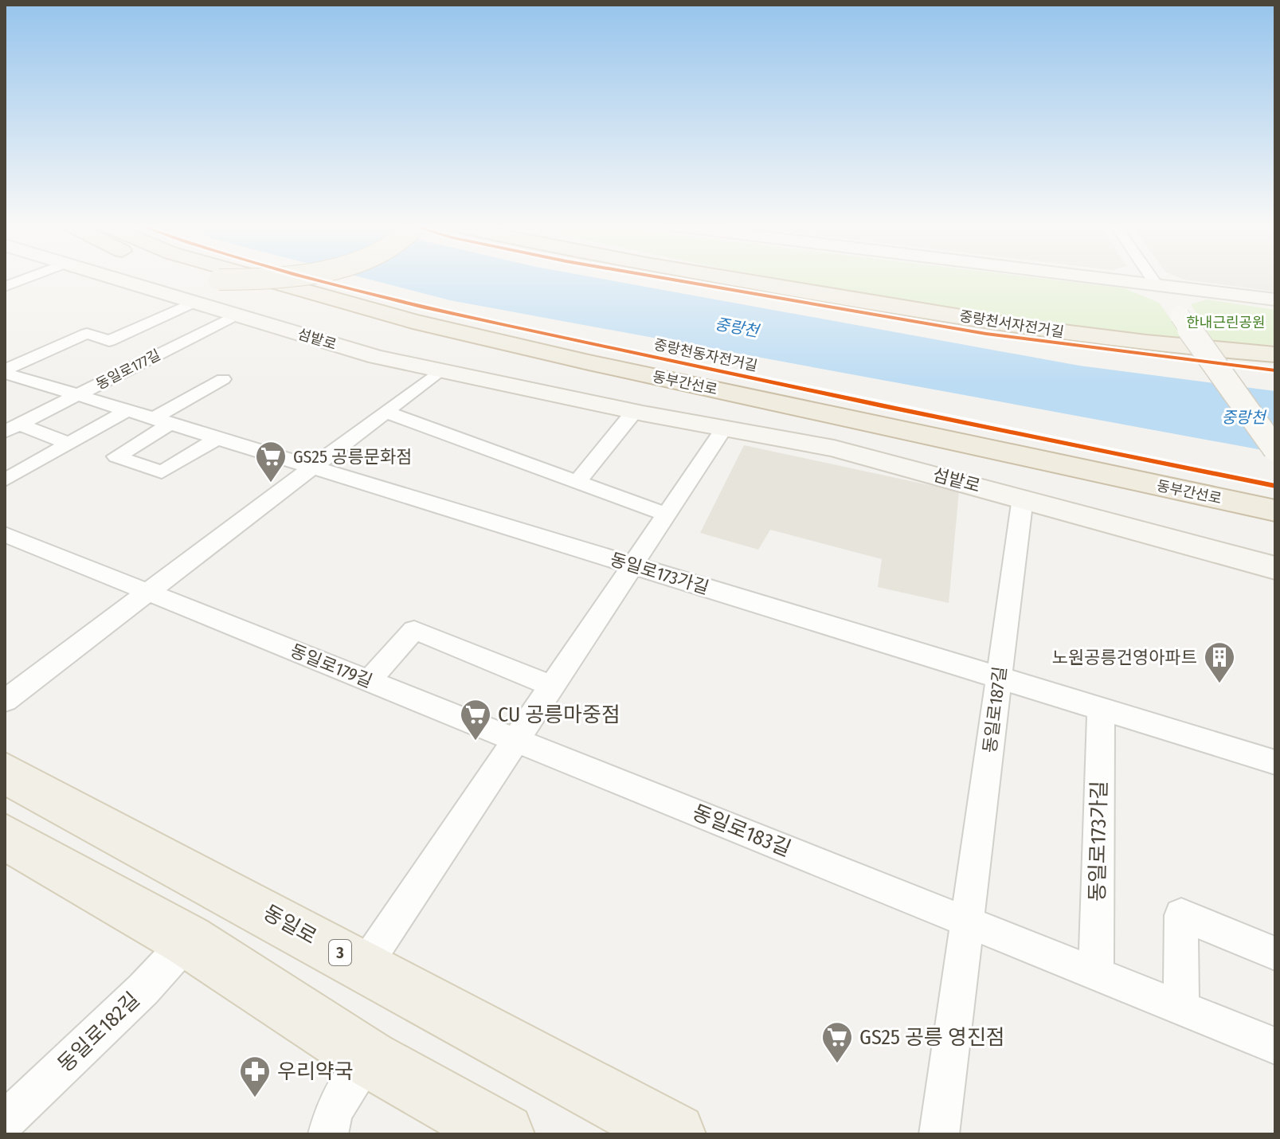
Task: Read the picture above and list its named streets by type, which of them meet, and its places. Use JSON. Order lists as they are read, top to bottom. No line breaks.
{"streets":{"highway":["동부간선로"],"main road":["섬밭로","동일로","3"],"street":["동일로177길","동일로173가길","동일로179길","동일로187길","동일로183길","동일로182길"],"cycle path":["중랑천서자전거길","중랑천동자전거길"]},"crossings":[["섬밭로","동일로177길"],["섬밭로","동일로173가길"],["섬밭로","동일로187길"],["동일로177길","동일로173가길"],["동일로173가길","동일로187길"],["동일로179길","동일로183길"],["동일로187길","동일로183길"]],"water":["중랑천"],"parks":["한내근린공원"],"places":{"supermarket":["GS25 공릉문화점","CU 공릉마중점","GS25 공릉 영진점"],"building":["노원공릉건영아파트"],"pharmacy":["우리약국"]}}
